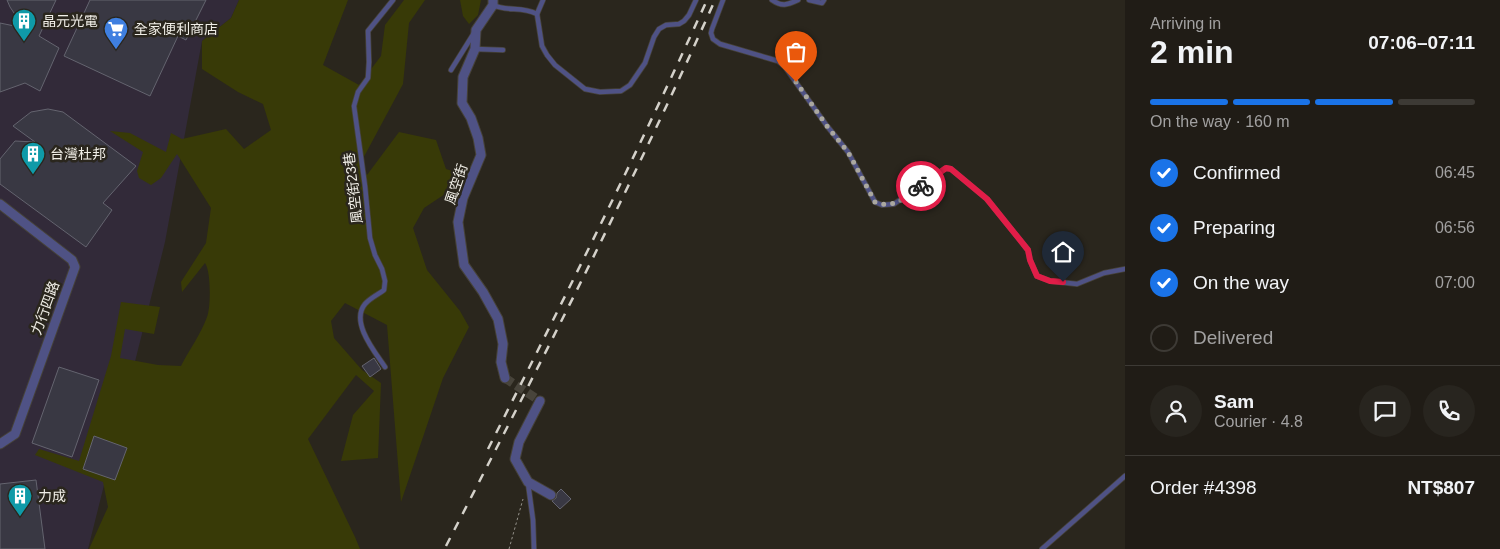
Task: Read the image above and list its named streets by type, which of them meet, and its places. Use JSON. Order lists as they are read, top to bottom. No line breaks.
{"streets":{"street":["風空街","力行四路"],"lane":["風空街23巷"]},"places":{"building":["晶元光電","台灣杜邦","力成"],"supermarket":["全家便利商店"]},"page":{"heading":["2 min","Arriving in","07:06–07:11"],"panel":["Sam","Courier · 4.8","Order #4398","NT$807"],"bar":"On the way · 160 m","list":[["Confirmed","06:45"],["Preparing","06:56"],["On the way","07:00"],"Delivered"]}}
